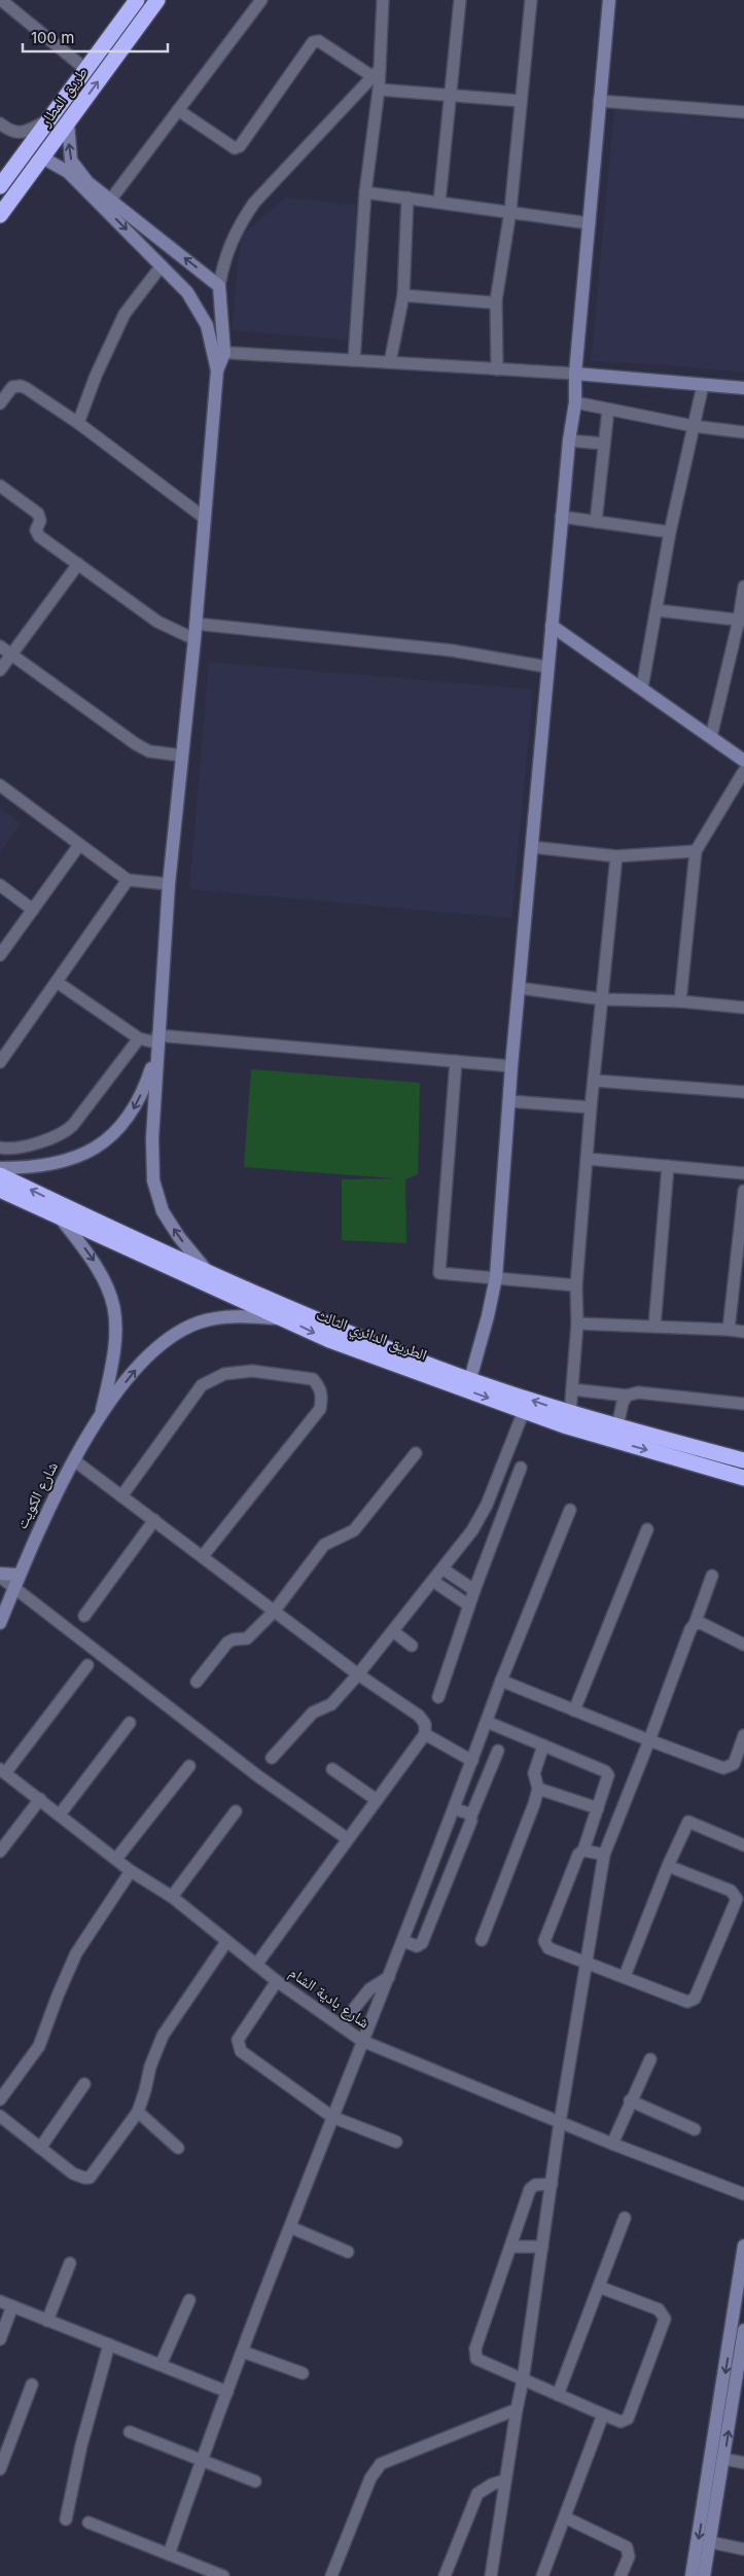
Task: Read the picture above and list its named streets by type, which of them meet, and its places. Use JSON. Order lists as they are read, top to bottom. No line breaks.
{"streets":{"highway":["طريق المطار","الطريق الدائري الثالث"],"main road":["شارع الكويت"],"street":["شارع بادية الشام"]},"crossings":[["الطريق الدائري الثالث","شارع الكويت"]],"scale_bar":"100 m"}
